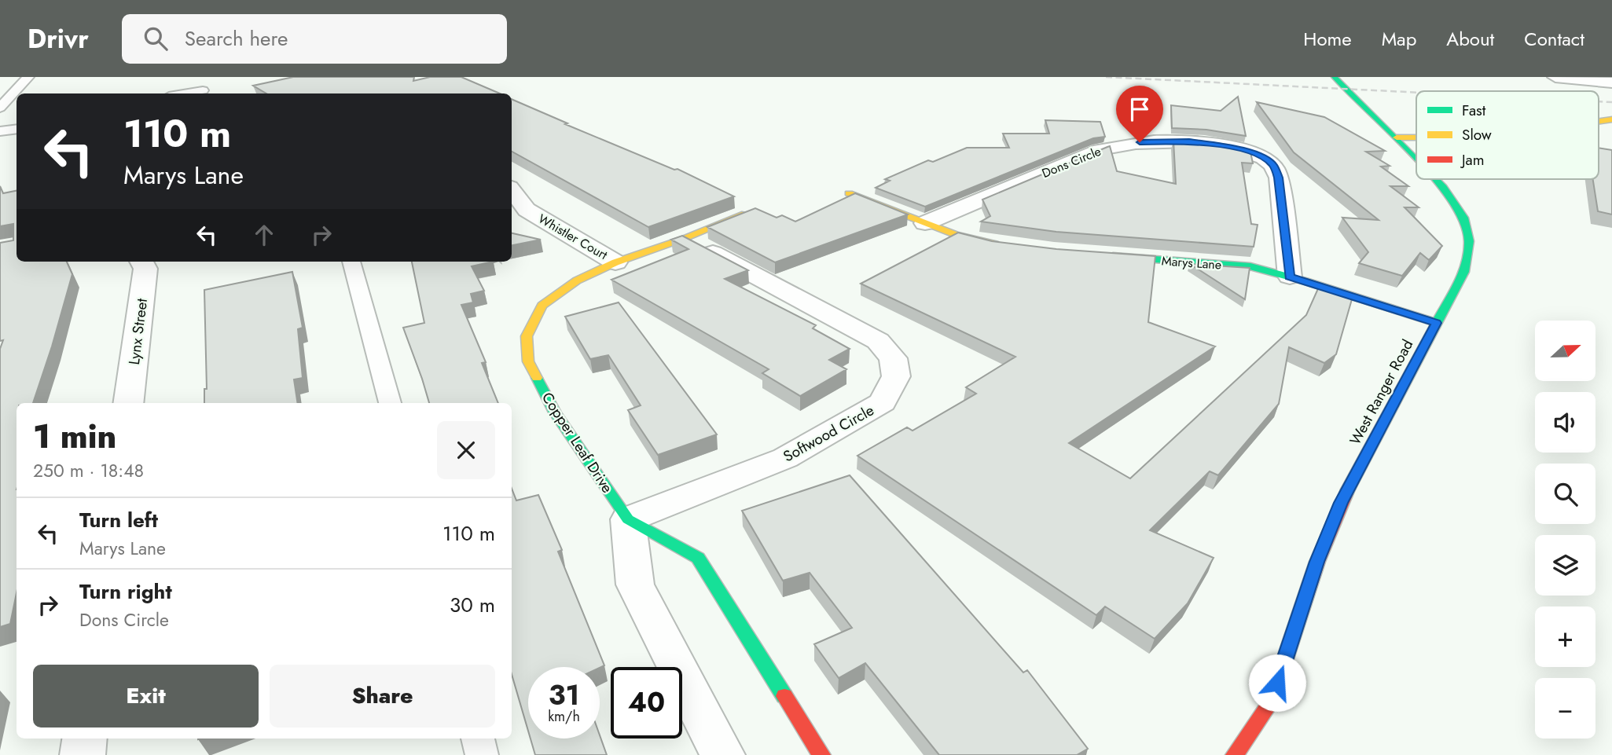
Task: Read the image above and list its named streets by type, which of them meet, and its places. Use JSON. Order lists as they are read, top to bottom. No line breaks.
{"streets":{"street":["Dons Circle","Whistler Court","Marys Lane","Lynx Street","West Ranger Road","Softwood Circle","Copper Leaf Drive"]},"crossings":[["Dons Circle","Marys Lane"],["Whistler Court","Copper Leaf Drive"],["Marys Lane","West Ranger Road"],["Softwood Circle","Copper Leaf Drive"]],"legend":["Fast","Slow","Jam"],"north":"right","page":{"header":"Drivr","search":"Search here","nav":["Home","Map","About","Contact"],"turn":["110 m","Marys Lane"],"map_buttons":["+","−"],"heading":["1 min","250 m · 18:48"],"list":[{"name":"Turn left","note":"Marys Lane","value":"110 m"},{"name":"Turn right","note":"Dons Circle","value":"30 m"}],"buttons":["Exit","Share"],"speed":"31 km/h","limit":"40"}}
